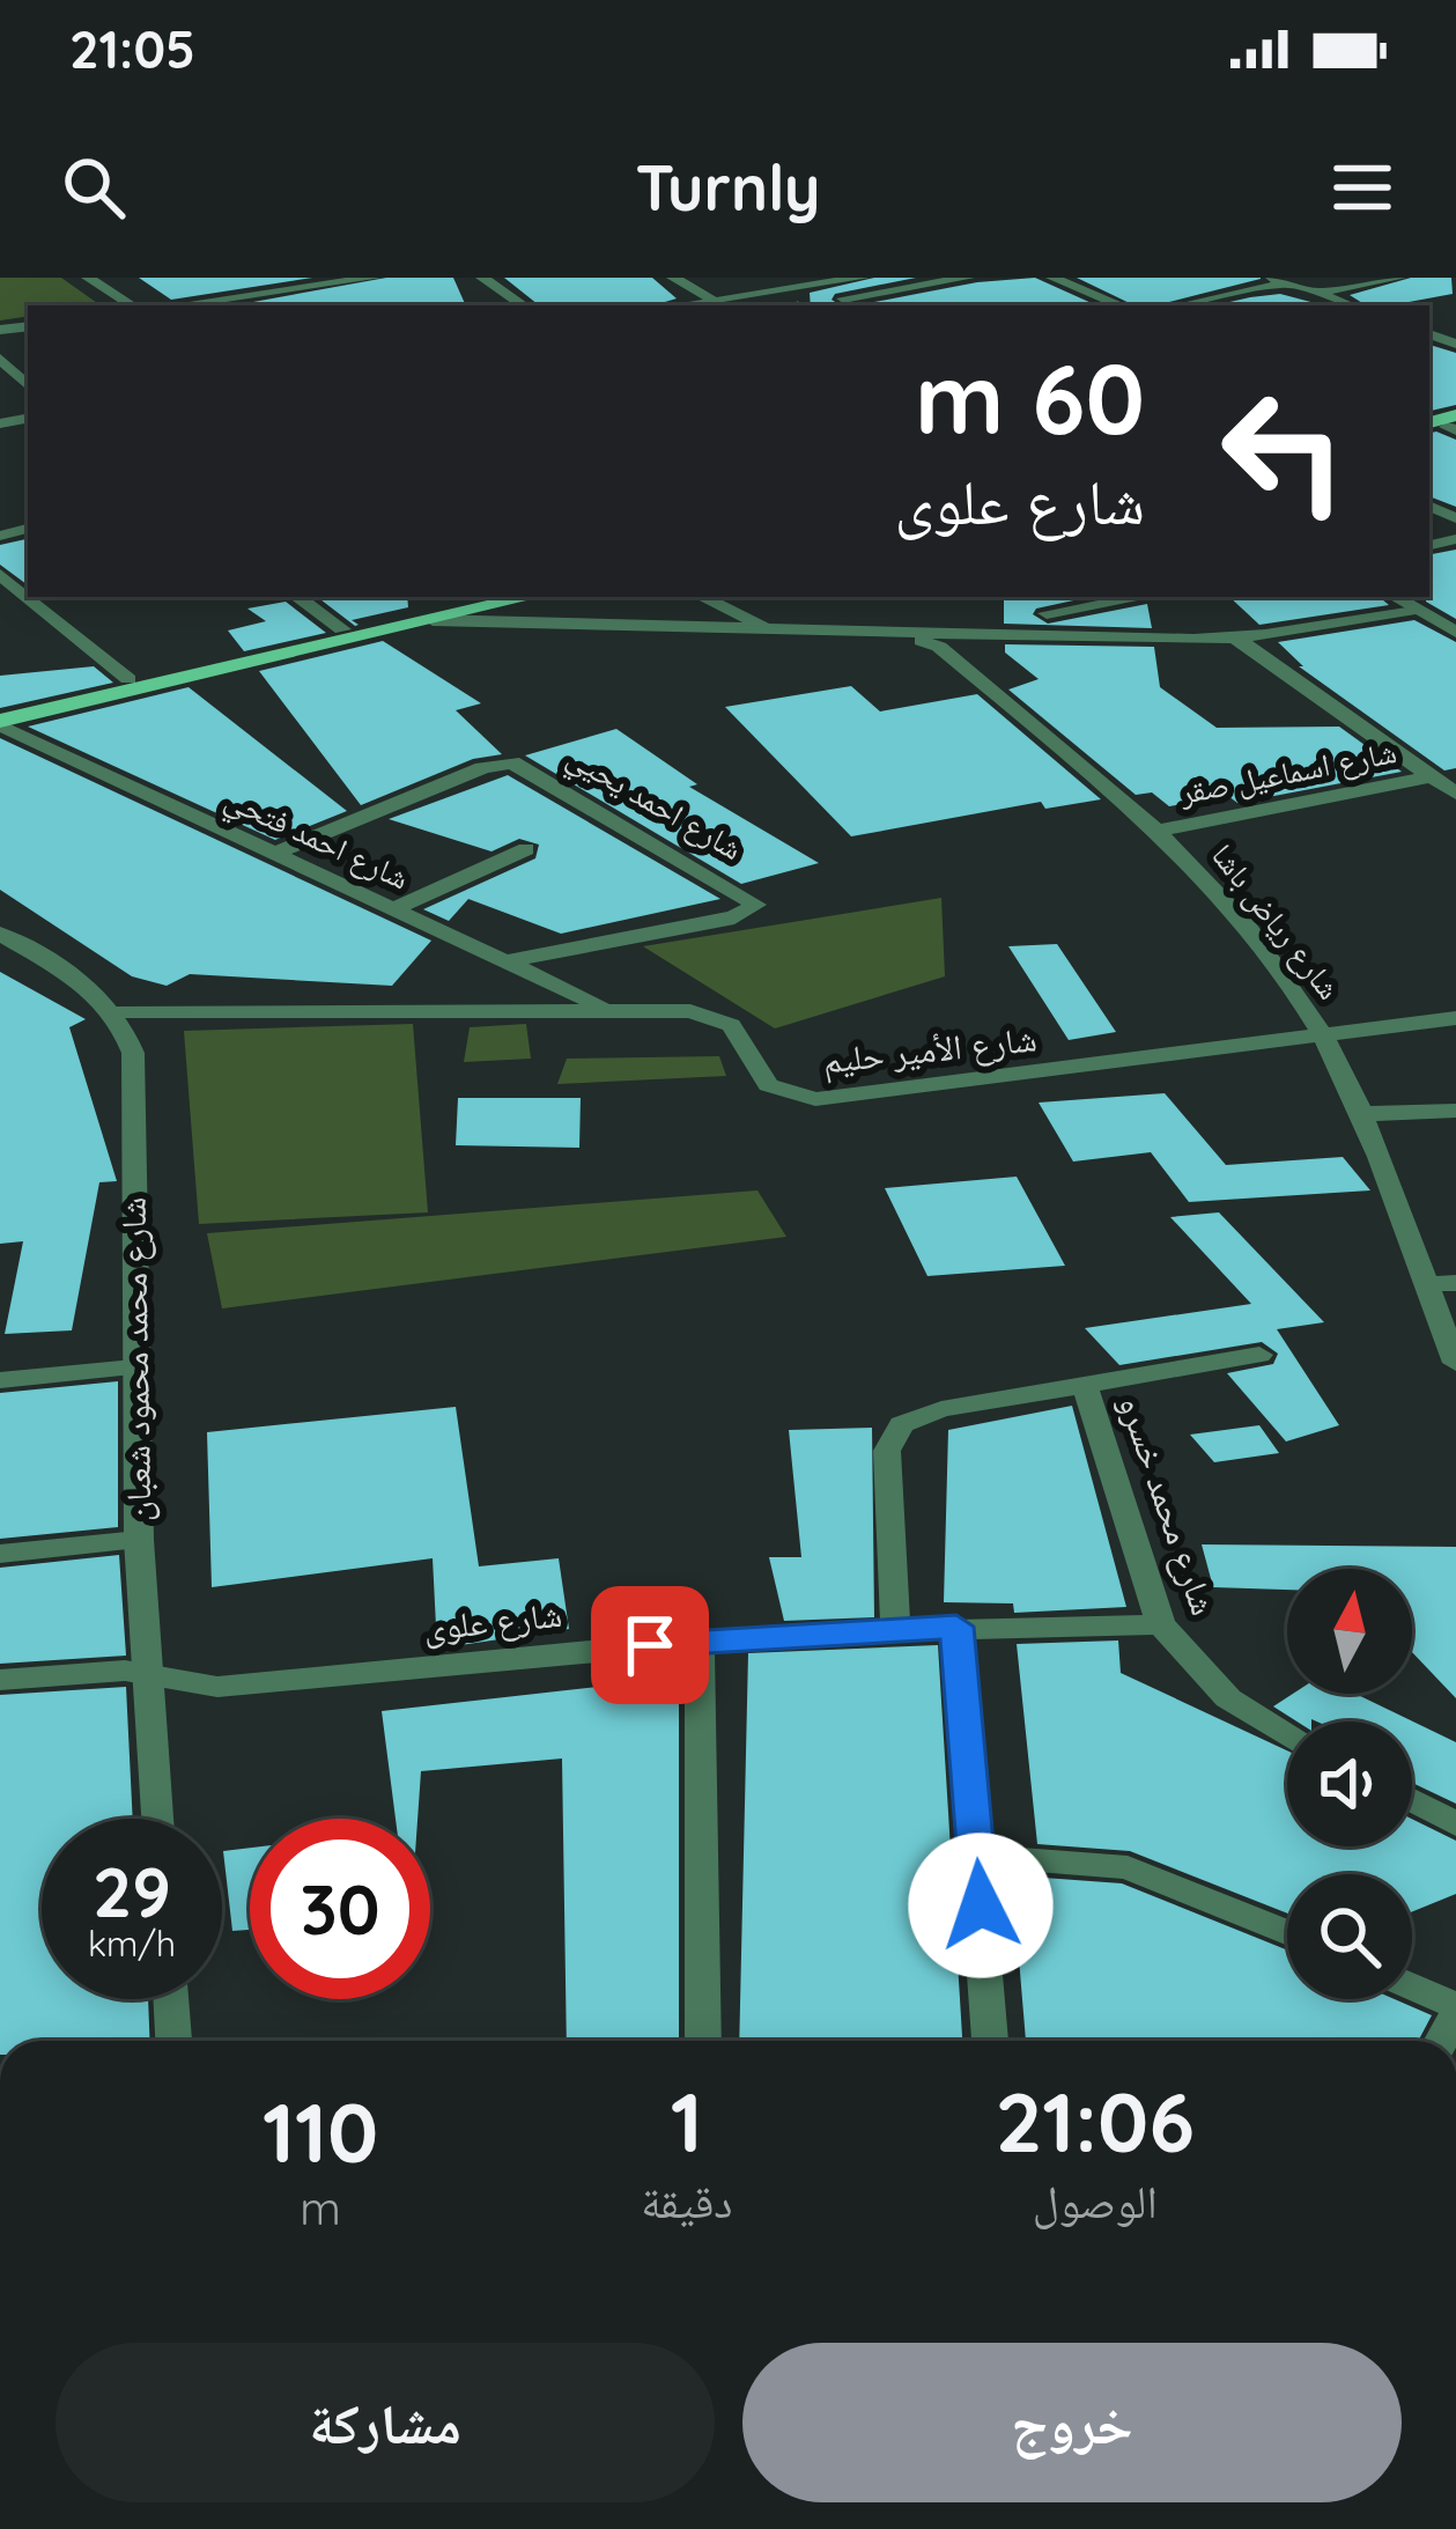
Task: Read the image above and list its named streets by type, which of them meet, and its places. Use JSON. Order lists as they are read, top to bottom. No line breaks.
{"streets":{"street":["شارع اسماعيل صقر","شارع احمد يحيي","شارع احمد فتحي","شارع رياض باشا","شارع الأمير حليم","شارع محمد محمود شعبان","شارع محمد خسرو","شارع علوى"]},"crossings":[["شارع اسماعيل صقر","شارع رياض باشا"],["شارع احمد يحيي","شارع احمد فتحي"],["شارع احمد فتحي","شارع الأمير حليم"],["شارع رياض باشا","شارع الأمير حليم"],["شارع الأمير حليم","شارع محمد محمود شعبان"],["شارع محمد محمود شعبان","شارع علوى"],["شارع محمد خسرو","شارع علوى"]],"north":"top","page":{"status":"21:05","header":"Turnly","turn":["60 m","شارع علوى"],"speed":"29 km/h","limit":"30","eta":["21:06","الوصول","1","دقيقة","110","m"],"buttons":["خروج","مشاركة"]}}
